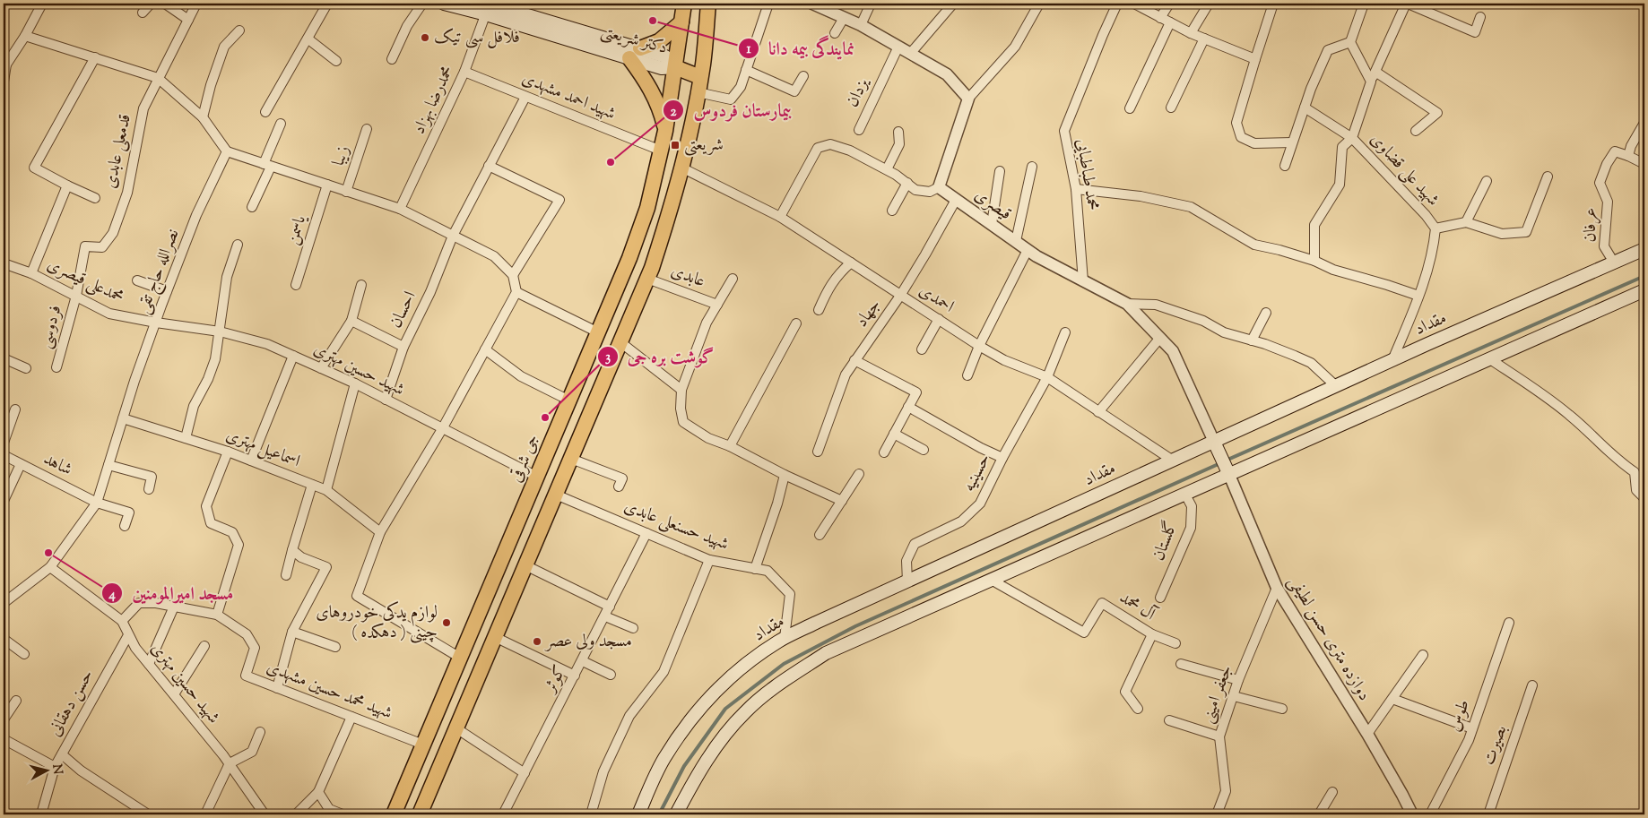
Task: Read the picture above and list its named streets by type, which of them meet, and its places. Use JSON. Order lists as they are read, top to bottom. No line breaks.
{"streets":{"main road":["دکتر شریعتی","مقداد","جی شرقی"],"street":["یزدان","شهید احمد مشهدی","محمدرضا بهزاد","قدمعلی عابدی","زیبا","شهید علی قضاوی","محمد طباطبایی","قیصری","عرفان","یاسمن","نصرالله حاج تقی","عابدی","محمدعلی قیصری","احمدی","احسان","جهاد","فردوسی","شهید حسین مهتری","اسماعیل مهتری","شاهد","حسینیه","شهید حسنعلی عابدی","گلستان","آل محمد","دوازده متری حسن لطیفی","کوثر","شهید محمد حسین مشهدی","جعفر امینی","حسن دهقانی","طوس","بصیرت"]},"crossings":[["دکتر شریعتی","محمدرضا بهزاد"],["دکتر شریعتی","جی شرقی"],["شهید احمد مشهدی","محمدرضا بهزاد"],["شهید احمد مشهدی","احسان"],["شهید احمد مشهدی","جی شرقی"],["قدمعلی عابدی","محمدعلی قیصری"],["قدمعلی عابدی","فردوسی"],["شهید علی قضاوی","مقداد"],["محمد طباطبایی","قیصری"],["قیصری","جهاد"],["قیصری","مقداد"],["عرفان","مقداد"],["نصرالله حاج تقی","محمدعلی قیصری"],["نصرالله حاج تقی","شهید حسین مهتری"],["نصرالله حاج تقی","اسماعیل مهتری"],["نصرالله حاج تقی","شاهد"],["محمدعلی قیصری","فردوسی"],["محمدعلی قیصری","شهید حسین مهتری"],["احمدی","جهاد"],["احمدی","مقداد"],["احمدی","حسینیه"],["احسان","شهید حسین مهتری"],["مقداد","حسینیه"],["مقداد","شهید حسنعلی عابدی"],["شهید حسین مهتری","جی شرقی"],["شهید حسین مهتری","شهید محمد حسین مشهدی"],["شهید حسین مهتری","حسن دهقانی"],["جی شرقی","شهید محمد حسین مشهدی"],["شهید حسنعلی عابدی","کوثر"],["دوازده متری حسن لطیفی","جعفر امینی"]],"places":{"other":["نمایندگی بیمه دانا","فلافل سی تیک","بیمارستان فردوس","گوشت بره جی","مسجد امیرالمومنین","لوازم یدکی خودروهای چینی ( دهکده )","مسجد ولی عصر"],"transit":["شریعتی"]},"north":"right"}
